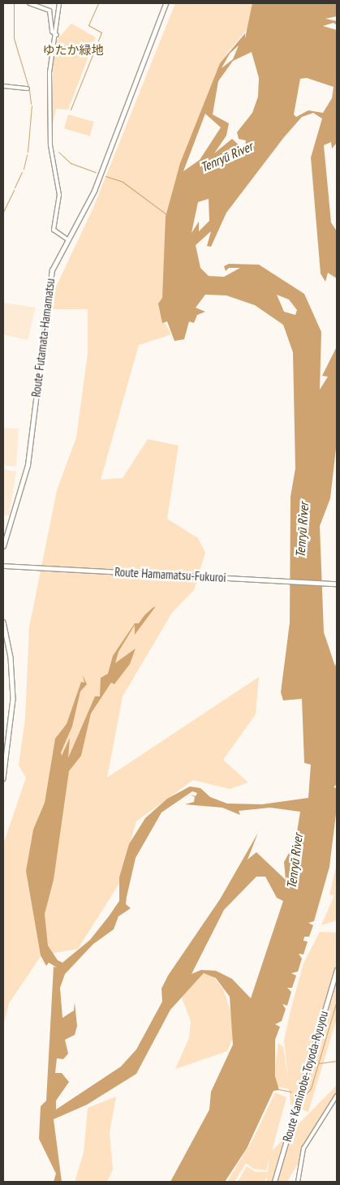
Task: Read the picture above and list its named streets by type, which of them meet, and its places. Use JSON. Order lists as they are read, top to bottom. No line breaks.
{"streets":{"main road":["Route Futamata-Hamamatsu","Route Hamamatsu-Fukuroi","Route Kaminobe-Toyoda-Ryuyou"]},"water":["Tenryū River"],"parks":["ゆたか緑地"]}
